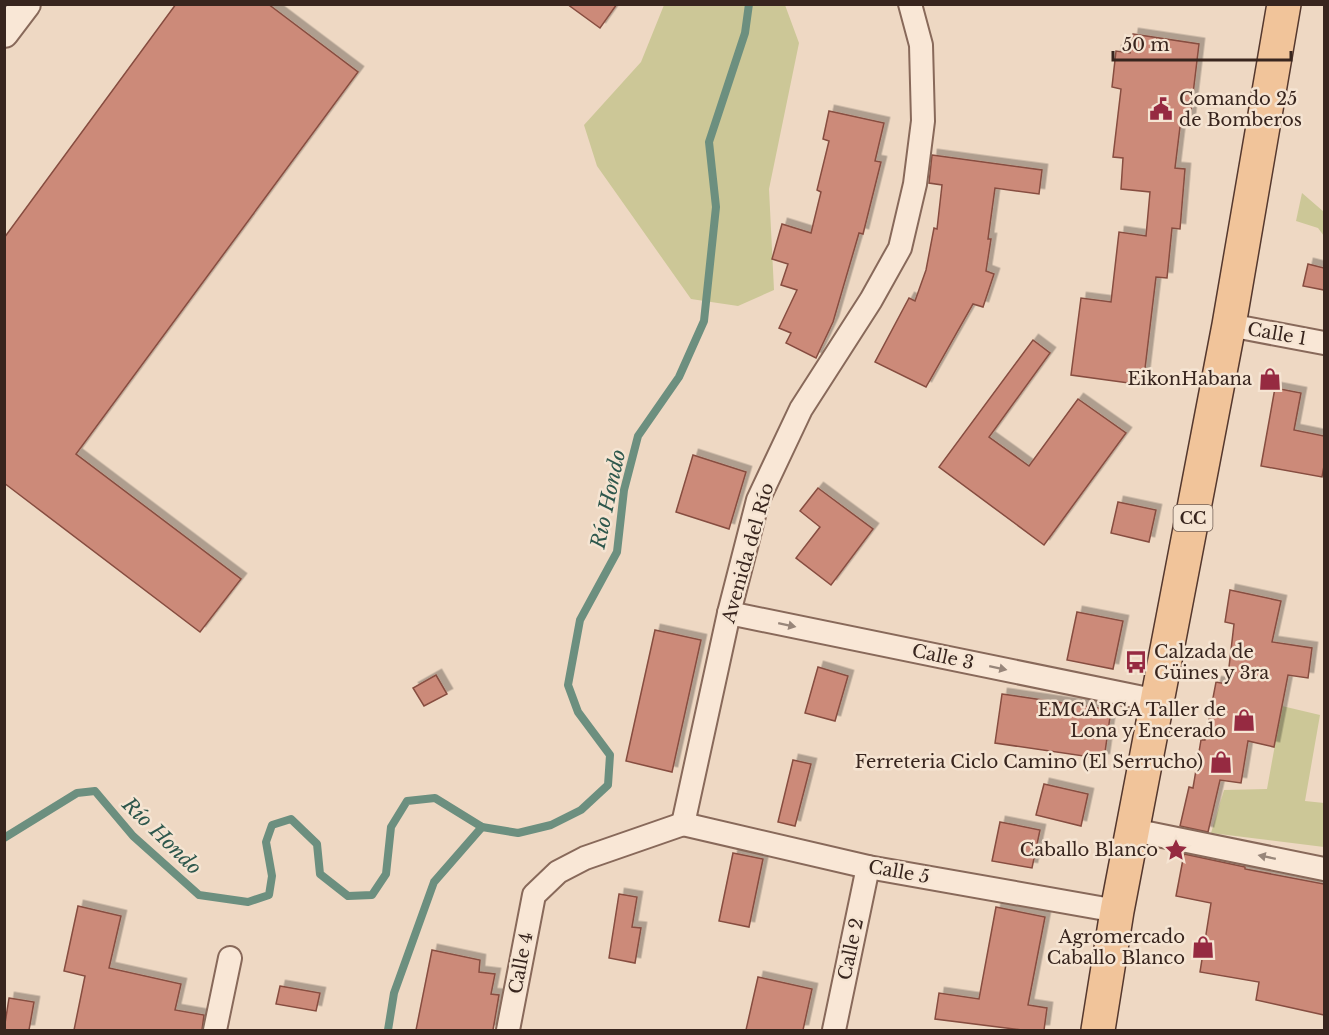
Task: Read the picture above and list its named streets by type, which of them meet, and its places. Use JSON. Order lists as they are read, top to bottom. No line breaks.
{"streets":{"main road":["CC"],"street":["Calle 1","Avenida del Río","Calle 3","Calle 5","Calle 2","Calle 4"]},"crossings":[["Calle 1","CC"],["CC","Calle 3"],["CC","Calle 5"],["Avenida del Río","Calle 3"],["Avenida del Río","Calle 5"],["Avenida del Río","Calle 4"],["Calle 5","Calle 2"],["Calle 5","Calle 4"]],"one_way":["Calle 3"],"water":["Río Hondo"],"places":{"public building":["Comando 25 de Bomberos"],"shop":["EikonHabana","EMCARGA Taller de Lona y Encerado","Ferreteria Ciclo Camino (El Serrucho)","Agromercado Caballo Blanco"],"bus stop":["Calzada de Güines y 3ra"],"place":["Caballo Blanco"]},"scale_bar":"50 m"}
